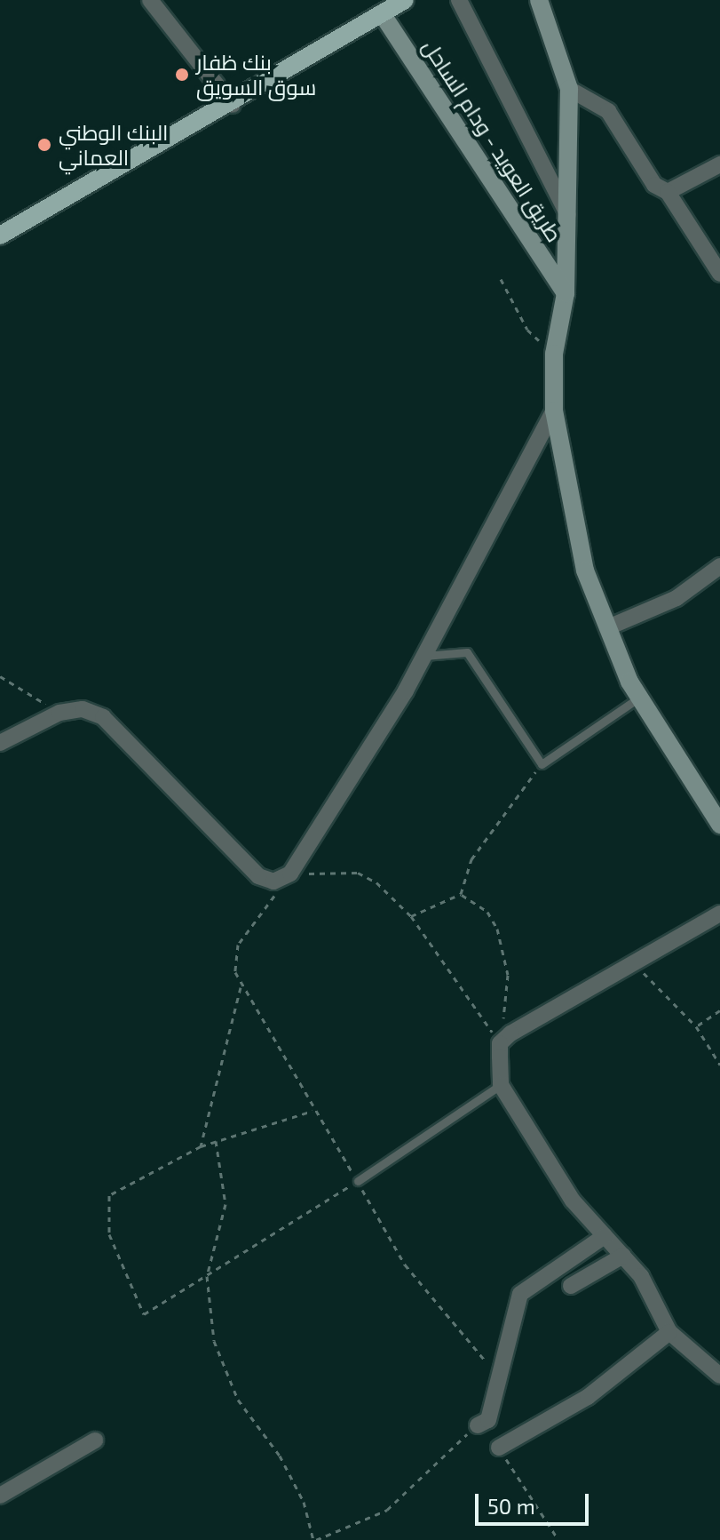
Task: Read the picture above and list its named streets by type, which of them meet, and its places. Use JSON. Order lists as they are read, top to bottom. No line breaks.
{"streets":{"main road":["طريق العويد - ودام الساحل"]},"places":["بنك ظفار سوق السويق","البنك الوطني العماني"],"scale_bar":"50 m"}
